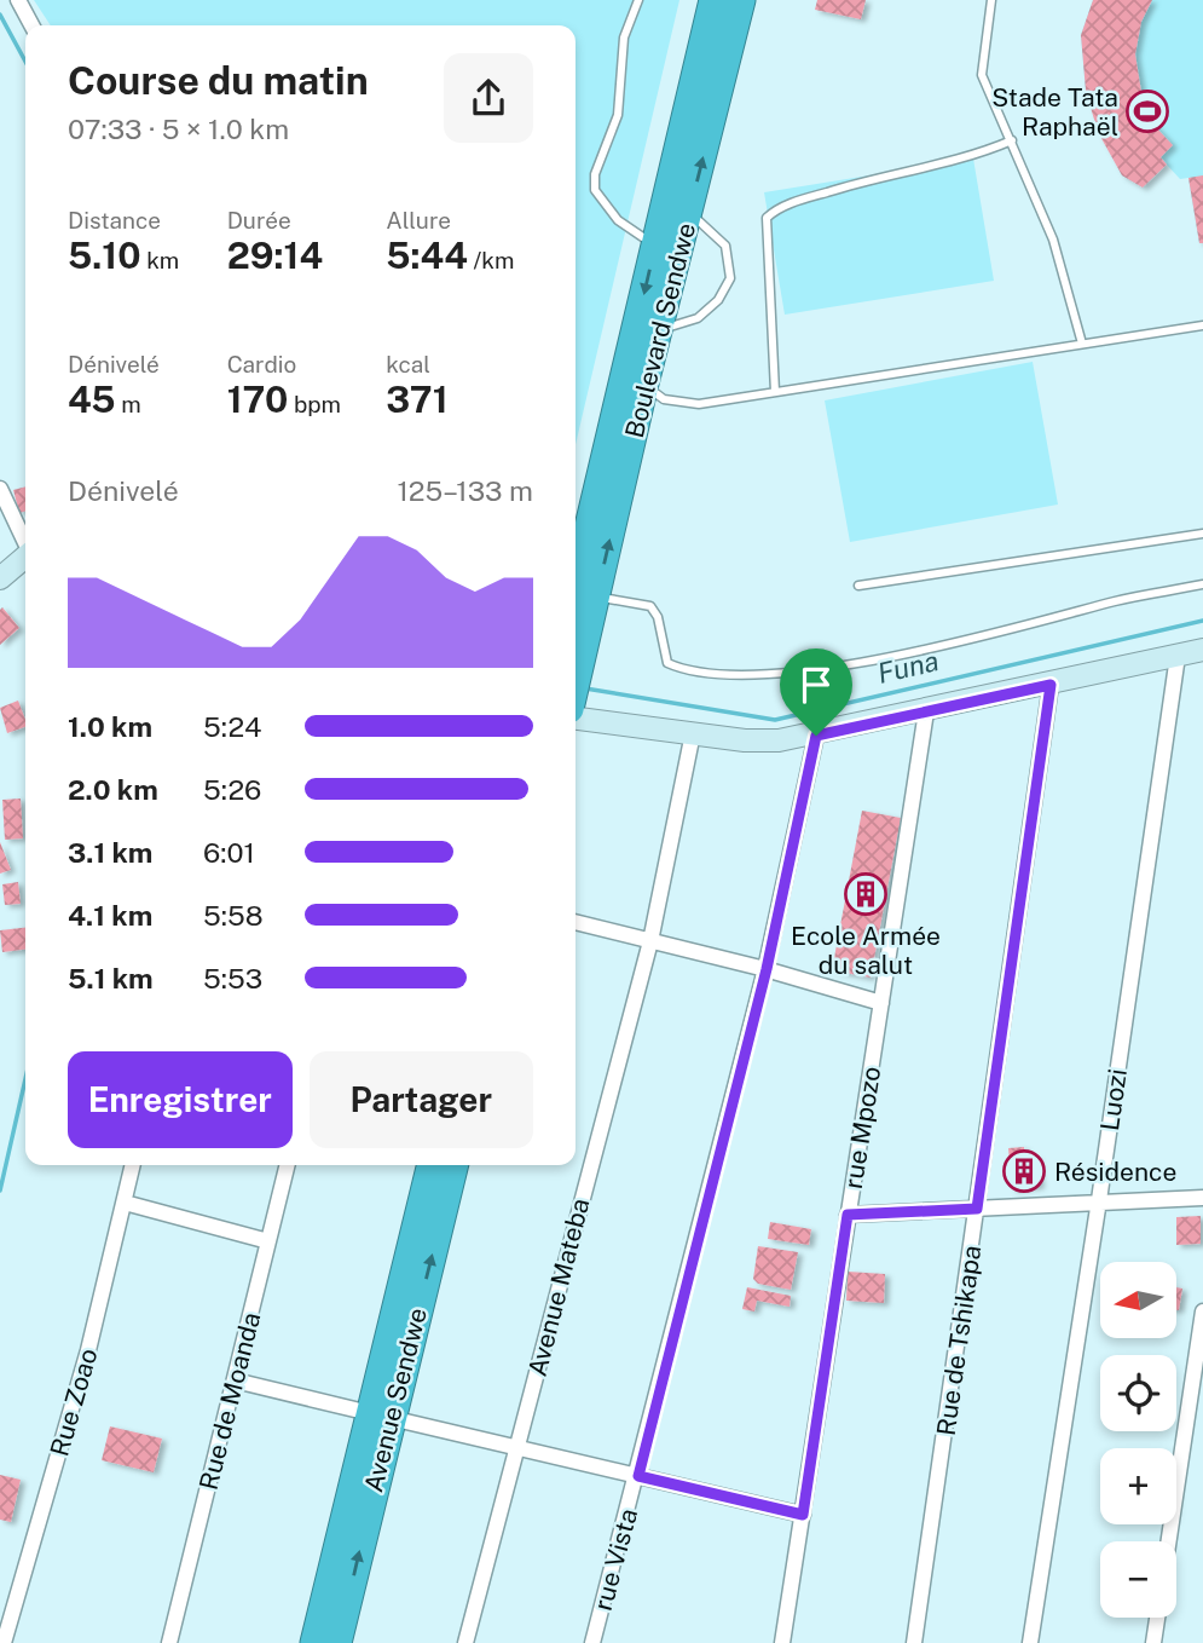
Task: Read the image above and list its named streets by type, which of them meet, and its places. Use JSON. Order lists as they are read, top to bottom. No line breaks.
{"streets":{"highway":["Boulevard Sendwe","Avenue Sendwe"],"street":["Luozi","rue Mpozo","Avenue Mateba","Rue de Tshikapa","Rue de Moanda","Rue Zoao","rue Vista"]},"water":["Funa"],"places":{"sports":["Stade Tata Raphaël"],"building":["Ecole Armée du salut","Résidence"]},"north":"left","page":{"heading":["Course du matin","07:33 · 5 × 1.0 km"],"stats":[["Distance","5.10 km"],["Durée","29:14"],["Allure","5:44 /km"],["Dénivelé","45 m"],["Cardio","170 bpm"],["kcal","371"]],"chart":["Dénivelé","125–133 m"],"list":[{"name":"1.0 km","note":"5:24"},{"name":"2.0 km","note":"5:26"},{"name":"3.1 km","note":"6:01"},{"name":"4.1 km","note":"5:58"},{"name":"5.1 km","note":"5:53"}],"buttons":["Enregistrer","Partager"],"map_buttons":["+","−"]}}
